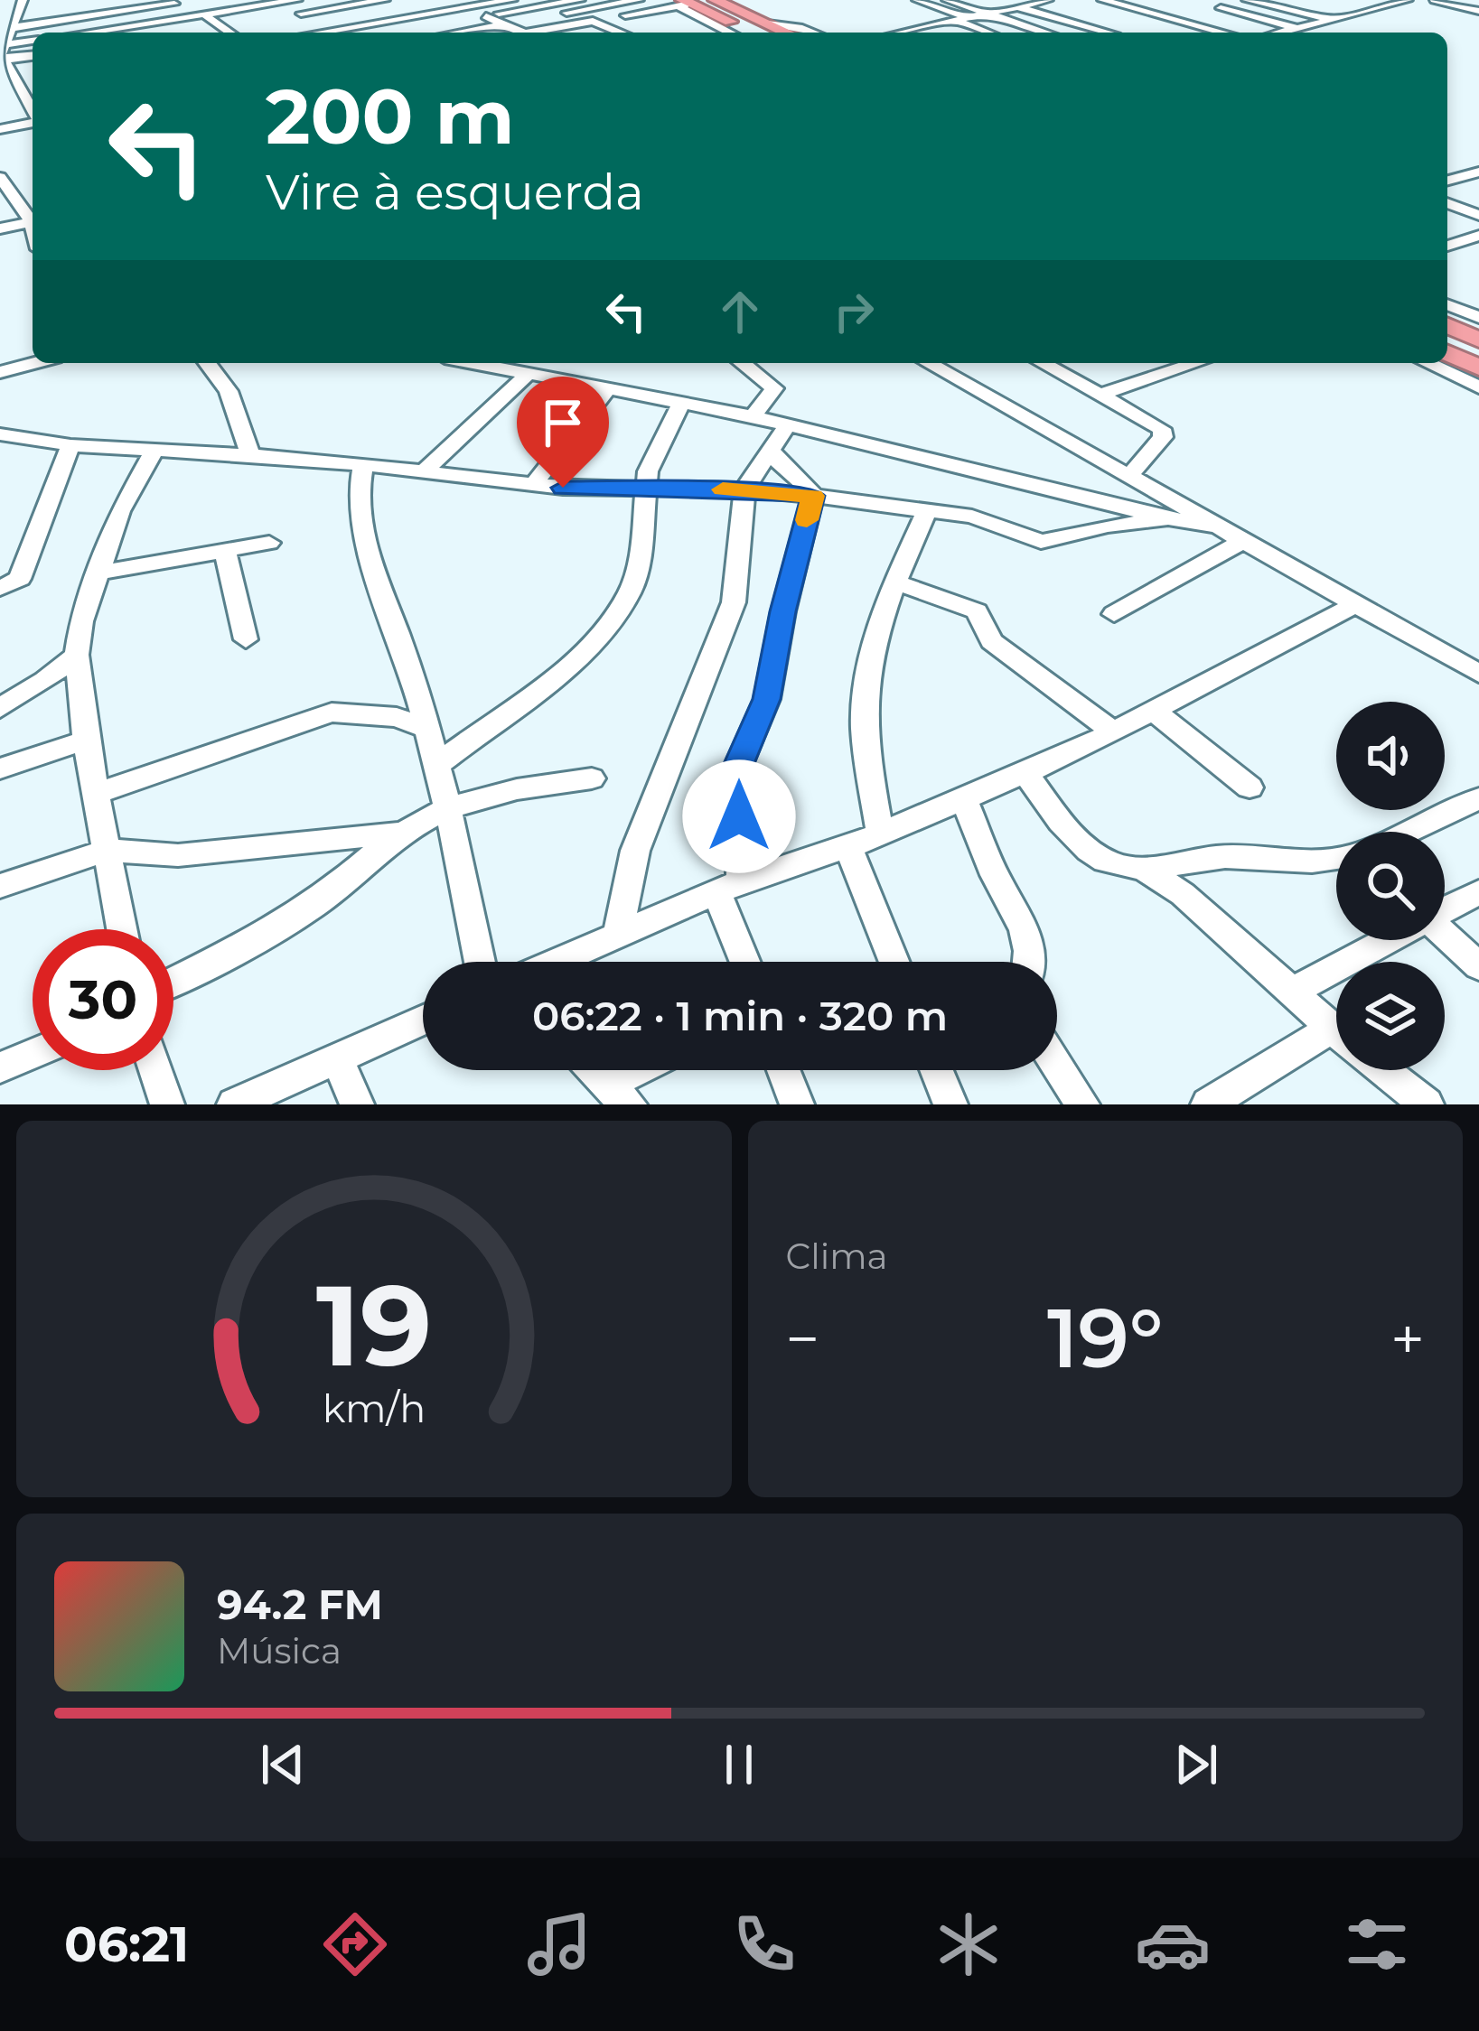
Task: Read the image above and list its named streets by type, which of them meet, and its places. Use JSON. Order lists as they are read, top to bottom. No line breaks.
{"page":{"turn":["200 m","Vire à esquerda"],"limit":"30","trip":"06:22 · 1 min · 320 m","tile":"Clima","heat":["−","19°","+"],"song":["94.2 FM","Música"],"tabs":"06:21","gauge":["19","km/h"]}}
